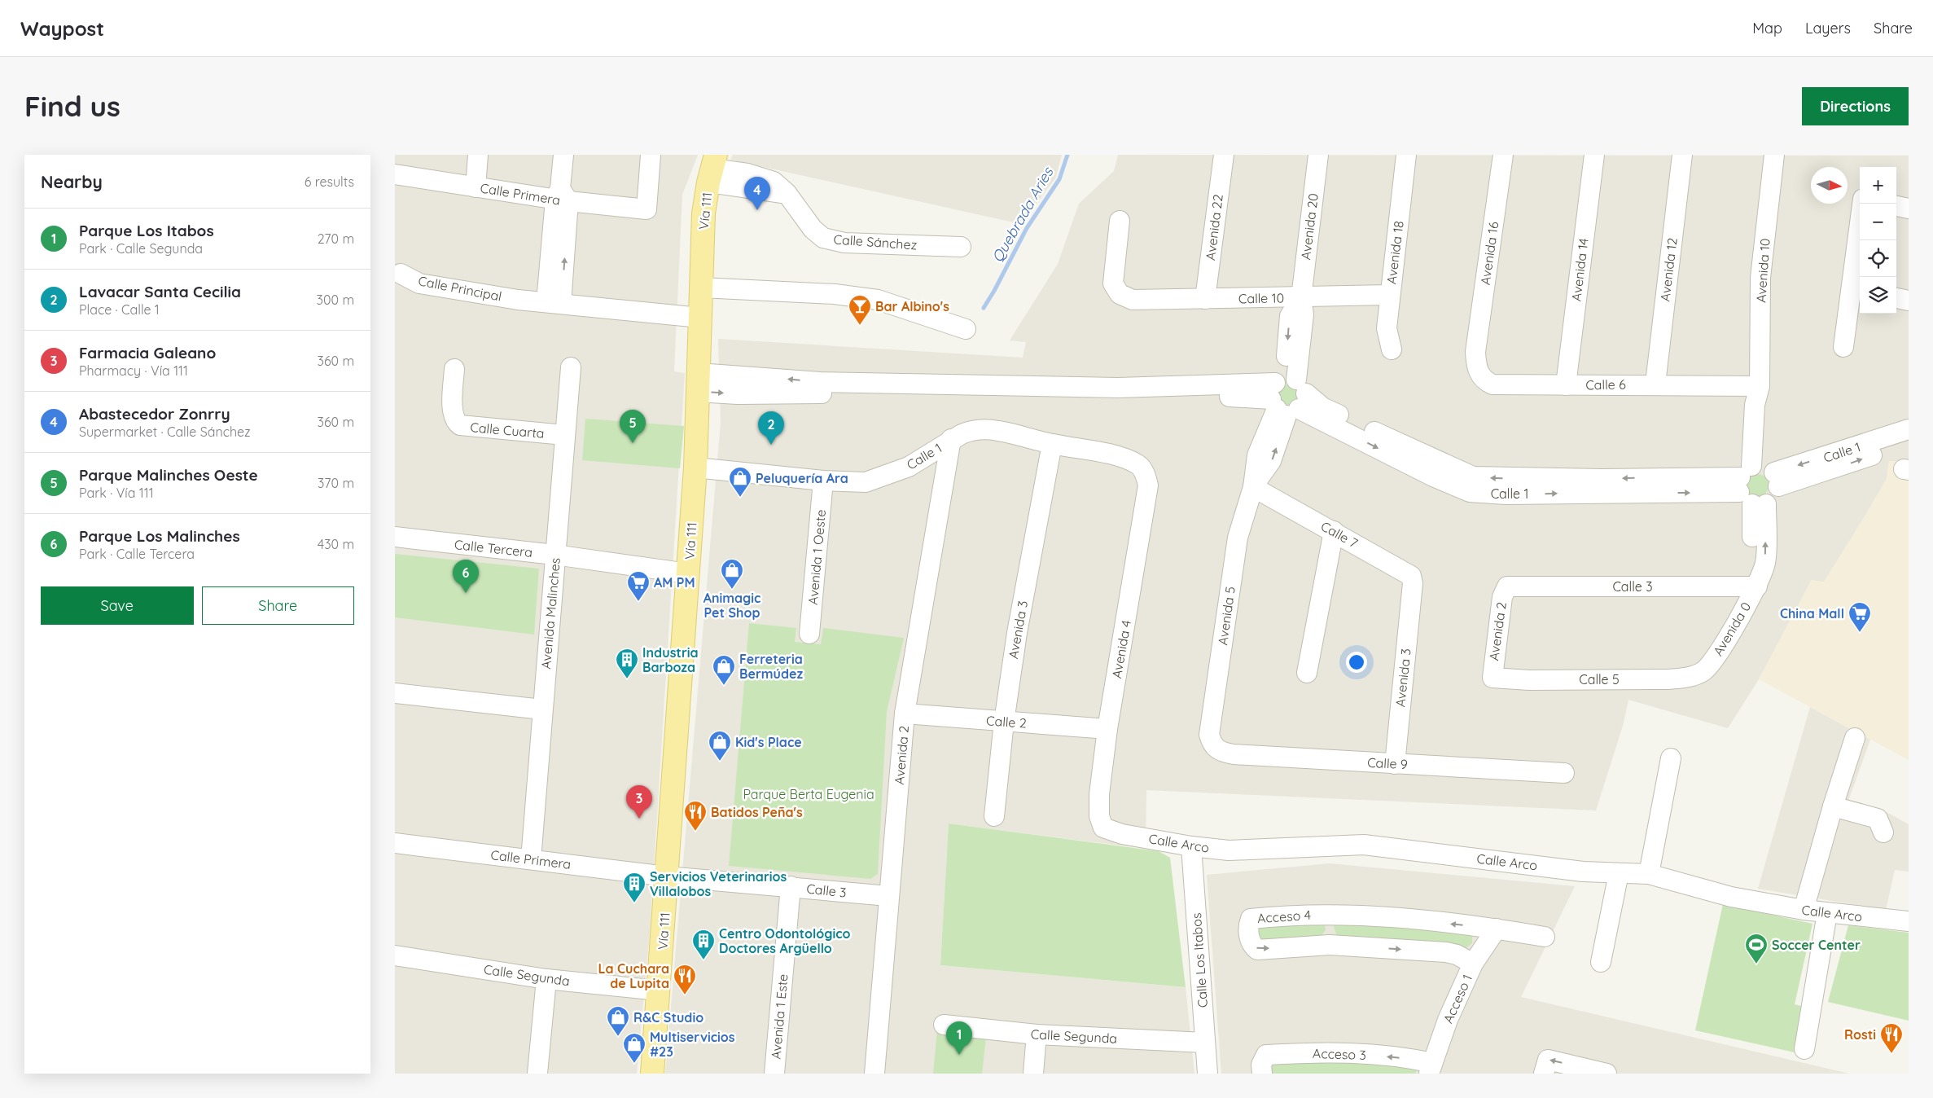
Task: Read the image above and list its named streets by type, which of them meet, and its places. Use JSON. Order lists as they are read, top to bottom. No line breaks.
{"streets":{"main road":["Vía 111"],"street":["Calle Primera","Avenida 20","Avenida 22","Calle Sánchez","Avenida 18","Avenida 16","Avenida 14","Avenida 12","Avenida 10","Calle Principal","Calle 10","Calle 6","Calle Cuarta","Calle 1","Calle 7","Calle Tercera","Avenida 1 Oeste","Calle 3","Avenida Malinches","Avenida 5","Avenida 0","Avenida 3","Avenida 2","Avenida 4","Calle 5","Calle 2","Calle 9","Calle Arco","Acceso 4","Calle Los Itabos","Calle Segunda","Acceso 1","Avenida 1 Este","Acceso 3"]},"crossings":[["Calle Primera","Vía 111"],["Calle Primera","Calle 3"],["Calle Primera","Avenida Malinches"],["Vía 111","Calle Sánchez"],["Vía 111","Calle Principal"],["Vía 111","Calle 1"],["Vía 111","Calle Tercera"],["Vía 111","Calle 3"],["Vía 111","Calle Segunda"],["Avenida 20","Calle 10"],["Avenida 20","Calle 1"],["Avenida 20","Avenida 5"],["Avenida 22","Calle 10"],["Avenida 18","Calle 10"],["Avenida 16","Calle 6"],["Avenida 14","Calle 6"],["Avenida 12","Calle 6"],["Avenida 10","Calle 6"],["Avenida 10","Calle 1"],["Avenida 10","Avenida 0"],["Calle Cuarta","Avenida Malinches"],["Calle 1","Avenida 1 Oeste"],["Calle 1","Avenida 5"],["Calle 1","Avenida 0"],["Calle 1","Avenida 3"],["Calle 1","Avenida 2"],["Calle 1","Avenida 4"],["Calle 7","Avenida 5"],["Calle 7","Avenida 3"],["Calle Tercera","Avenida Malinches"],["Calle 3","Avenida 0"],["Calle 3","Avenida 2"],["Calle 3","Avenida 1 Este"],["Avenida 5","Calle 9"],["Avenida 0","Calle 5"],["Avenida 3","Calle 2"],["Avenida 3","Calle 9"],["Avenida 2","Calle 5"],["Avenida 2","Calle 2"],["Avenida 4","Calle 2"],["Avenida 4","Calle Arco"],["Calle Arco","Calle Los Itabos"],["Acceso 4","Acceso 1"],["Calle Los Itabos","Calle Segunda"],["Acceso 1","Acceso 3"]],"one_way":["Acceso 3"],"water":["Quebrada Aries"],"parks":["Parque Berta Eugenia"],"places":{"bar":["Bar Albino's"],"shop":["Peluquería Ara","Animagic Pet Shop","Ferreteria Bermúdez","Kid's Place","R&C Studio","Multiservicios #23"],"supermarket":["AM PM","China Mall"],"building":["Industria Barboza","Servicios Veterinarios Villalobos","Centro Odontológico Doctores Argüello"],"restaurant":["Batidos Peña's","La Cuchara de Lupita","Rosti"],"sports":["Soccer Center"]},"north":"right","page":{"header":"Waypost","nav":["Map","Layers","Share"],"buttons":["Directions",["Save","Share"]],"title":"Find us","heading":["Nearby","6 results"],"map_buttons":["+","−"],"pins":["4","5","2","6","3","1"],"list":[{"mark":"1","name":"Parque Los Itabos","note":"Park · Calle Segunda","value":"270 m"},{"mark":"2","name":"Lavacar Santa Cecilia","note":"Place · Calle 1","value":"300 m"},{"mark":"3","name":"Farmacia Galeano","note":"Pharmacy · Vía 111","value":"360 m"},{"mark":"4","name":"Abastecedor Zonrry","note":"Supermarket · Calle Sánchez","value":"360 m"},{"mark":"5","name":"Parque Malinches Oeste","note":"Park · Vía 111","value":"370 m"},{"mark":"6","name":"Parque Los Malinches","note":"Park · Calle Tercera","value":"430 m"}]}}
